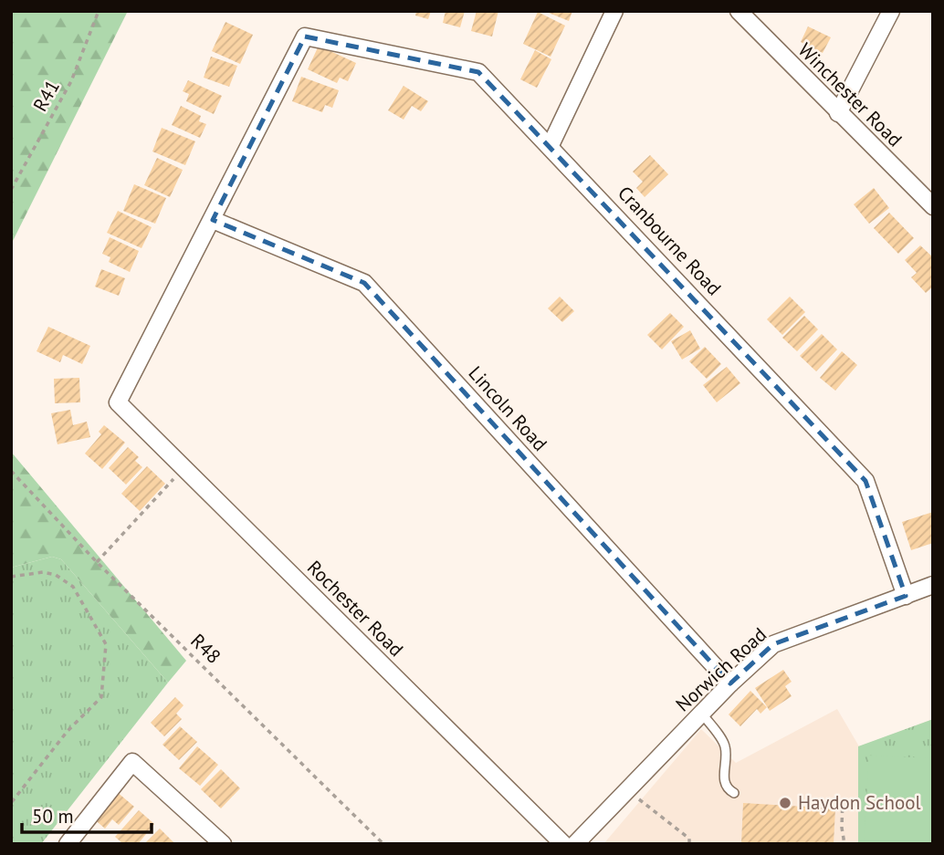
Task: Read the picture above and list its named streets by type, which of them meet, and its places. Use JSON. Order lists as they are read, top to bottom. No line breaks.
{"streets":{"street":["Winchester Road","Cranbourne Road","Lincoln Road","Rochester Road","Norwich Road"],"path":["R41","R48"]},"crossings":[["Cranbourne Road","Lincoln Road"],["Cranbourne Road","Rochester Road"],["Cranbourne Road","Norwich Road"],["Lincoln Road","Rochester Road"],["Lincoln Road","Norwich Road"]],"places":["Haydon School"],"scale_bar":"50 m"}
